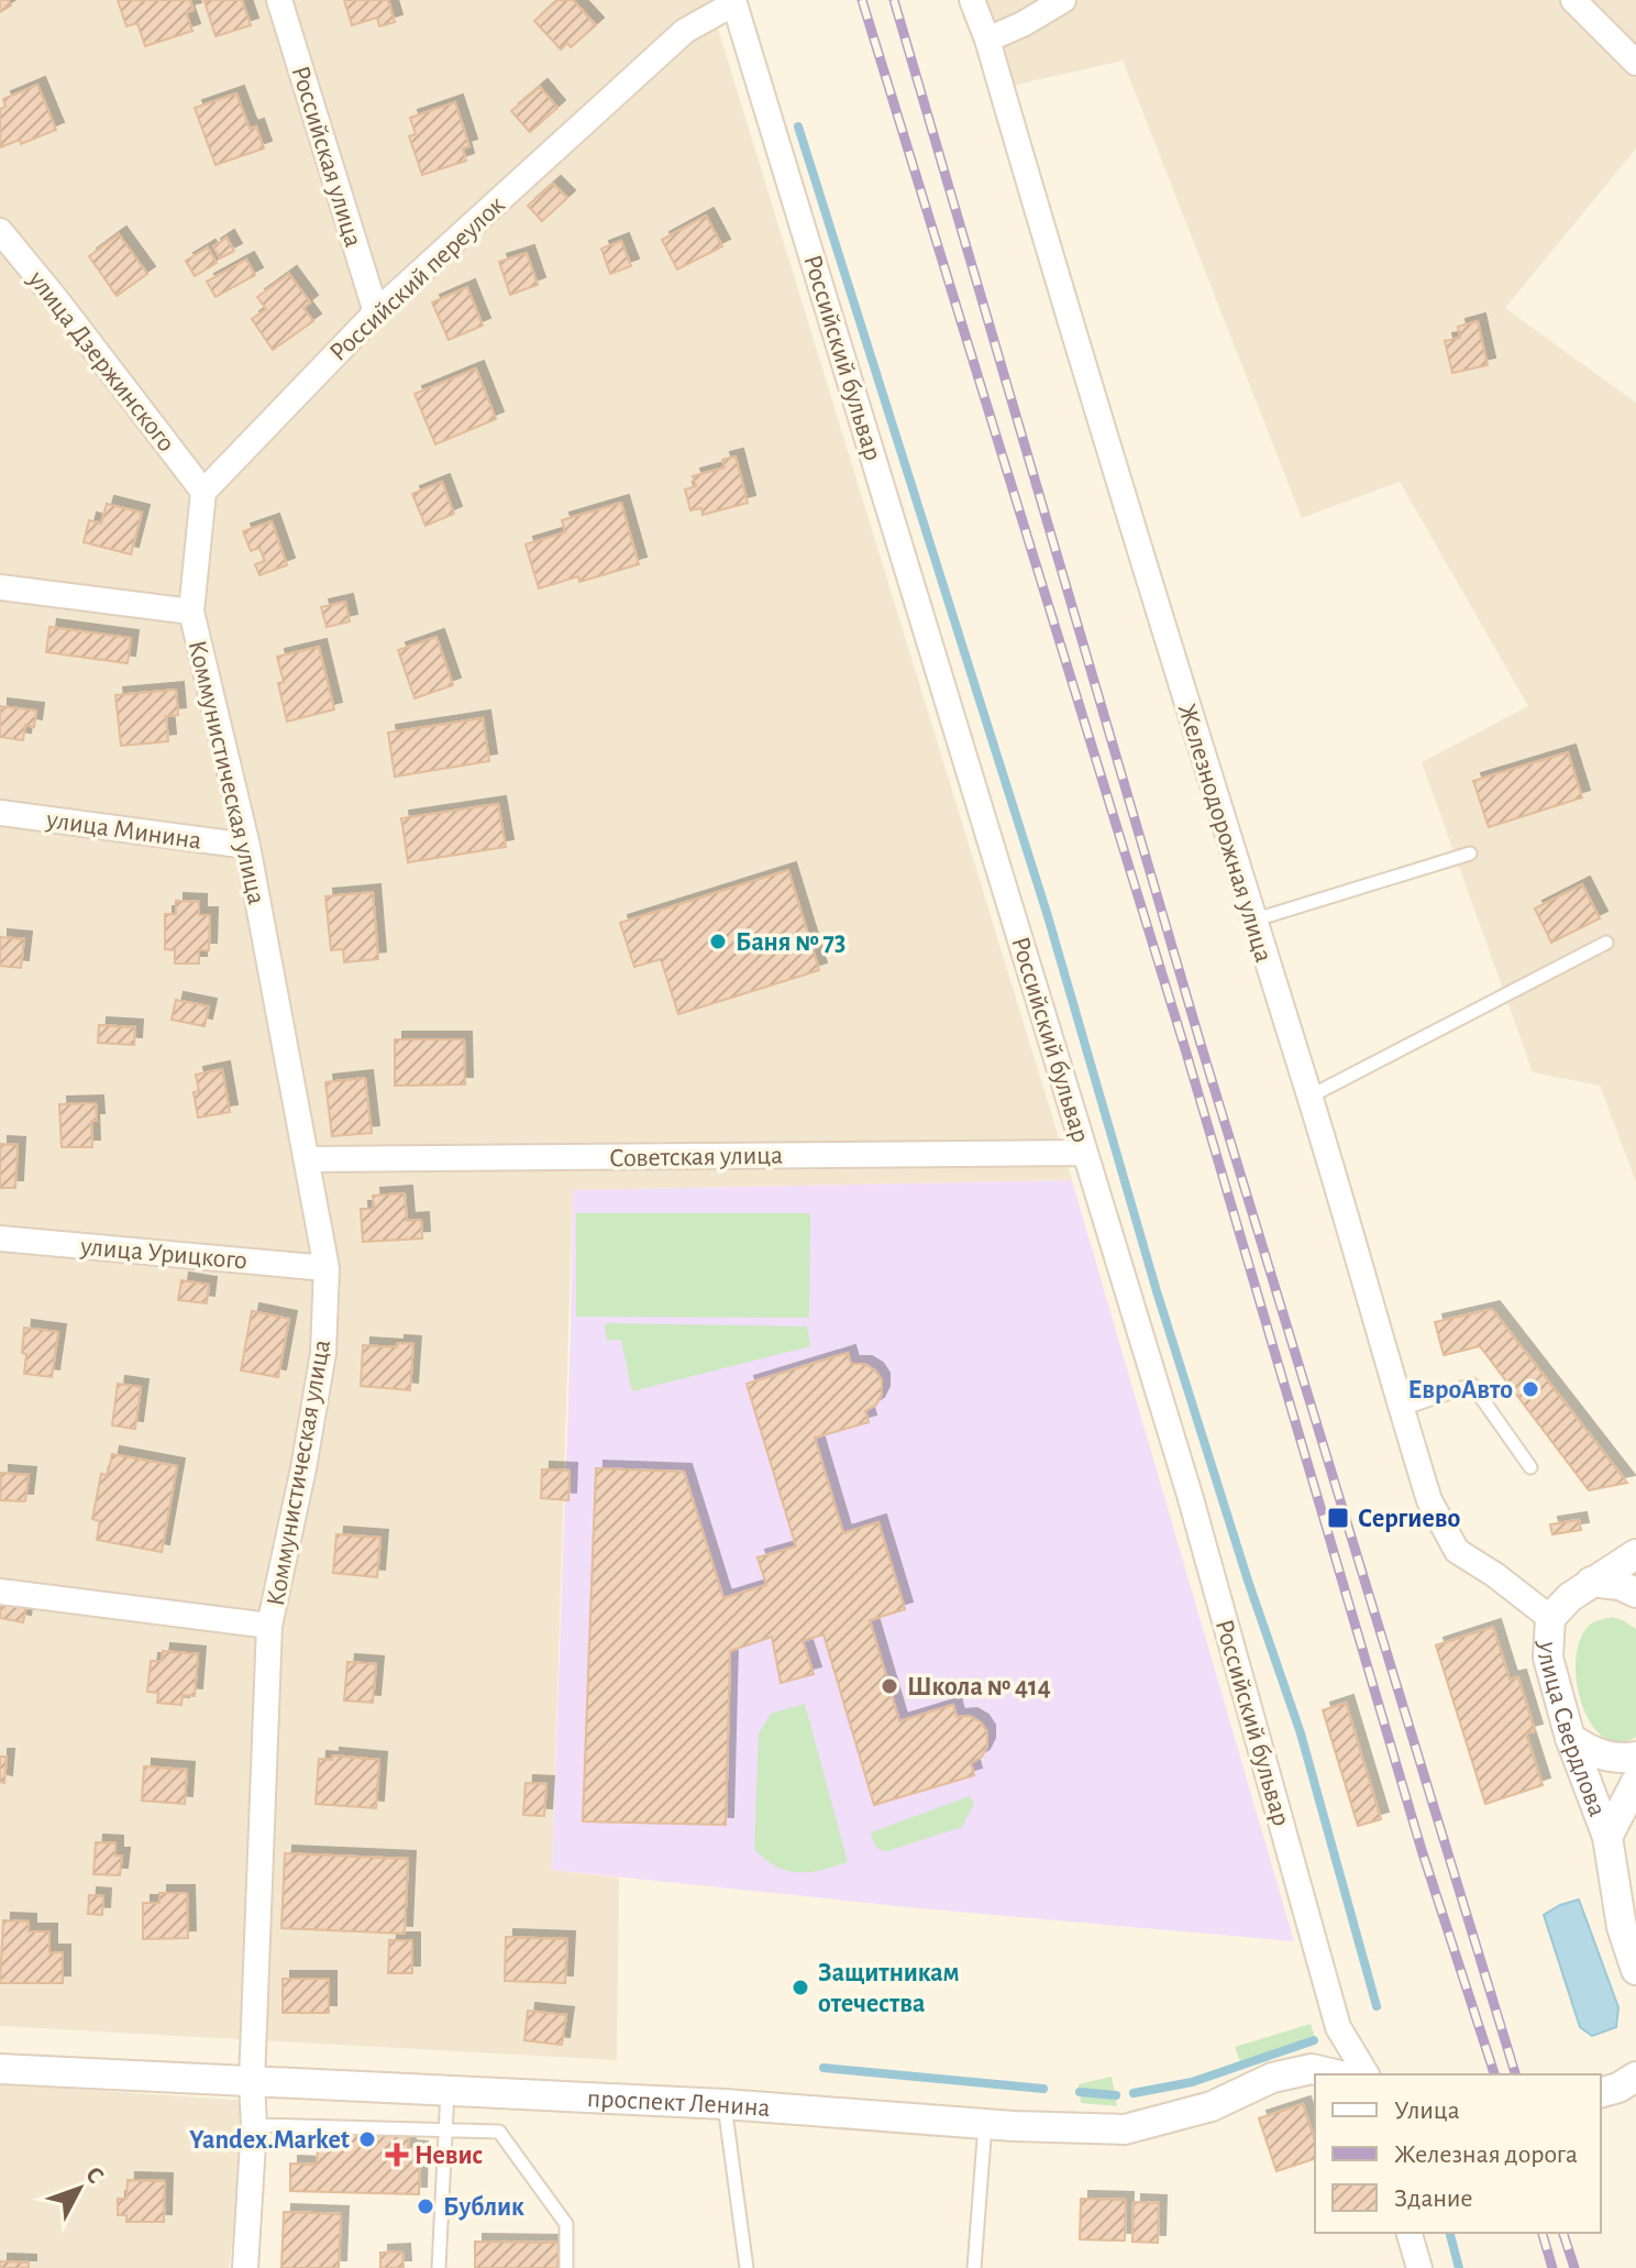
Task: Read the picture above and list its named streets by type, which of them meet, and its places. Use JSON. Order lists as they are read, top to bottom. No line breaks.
{"streets":{"street":["Российская улица","Российский переулок","Российский бульвар","улица Дзержинского","Коммунистическая улица","улица Минина","Железнодорожная улица","Советская улица","улица Урицкого","улица Свердлова","проспект Ленина"]},"crossings":[["Российская улица","Российский переулок"],["Российский переулок","Российский бульвар"],["Российский переулок","улица Дзержинского"],["Российский бульвар","Советская улица"],["Коммунистическая улица","улица Минина"],["Коммунистическая улица","Советская улица"],["Коммунистическая улица","улица Урицкого"],["Коммунистическая улица","проспект Ленина"],["Железнодорожная улица","улица Свердлова"]],"places":{"other":["Баня № 73","ЕвроАвто","Школа № 414","Защитникам отечества","Yandex.Market","Бублик"],"transit":["Сергиево"],"health":["Невис"]},"legend":["Улица","Железная дорога","Здание"],"north":"top right"}
